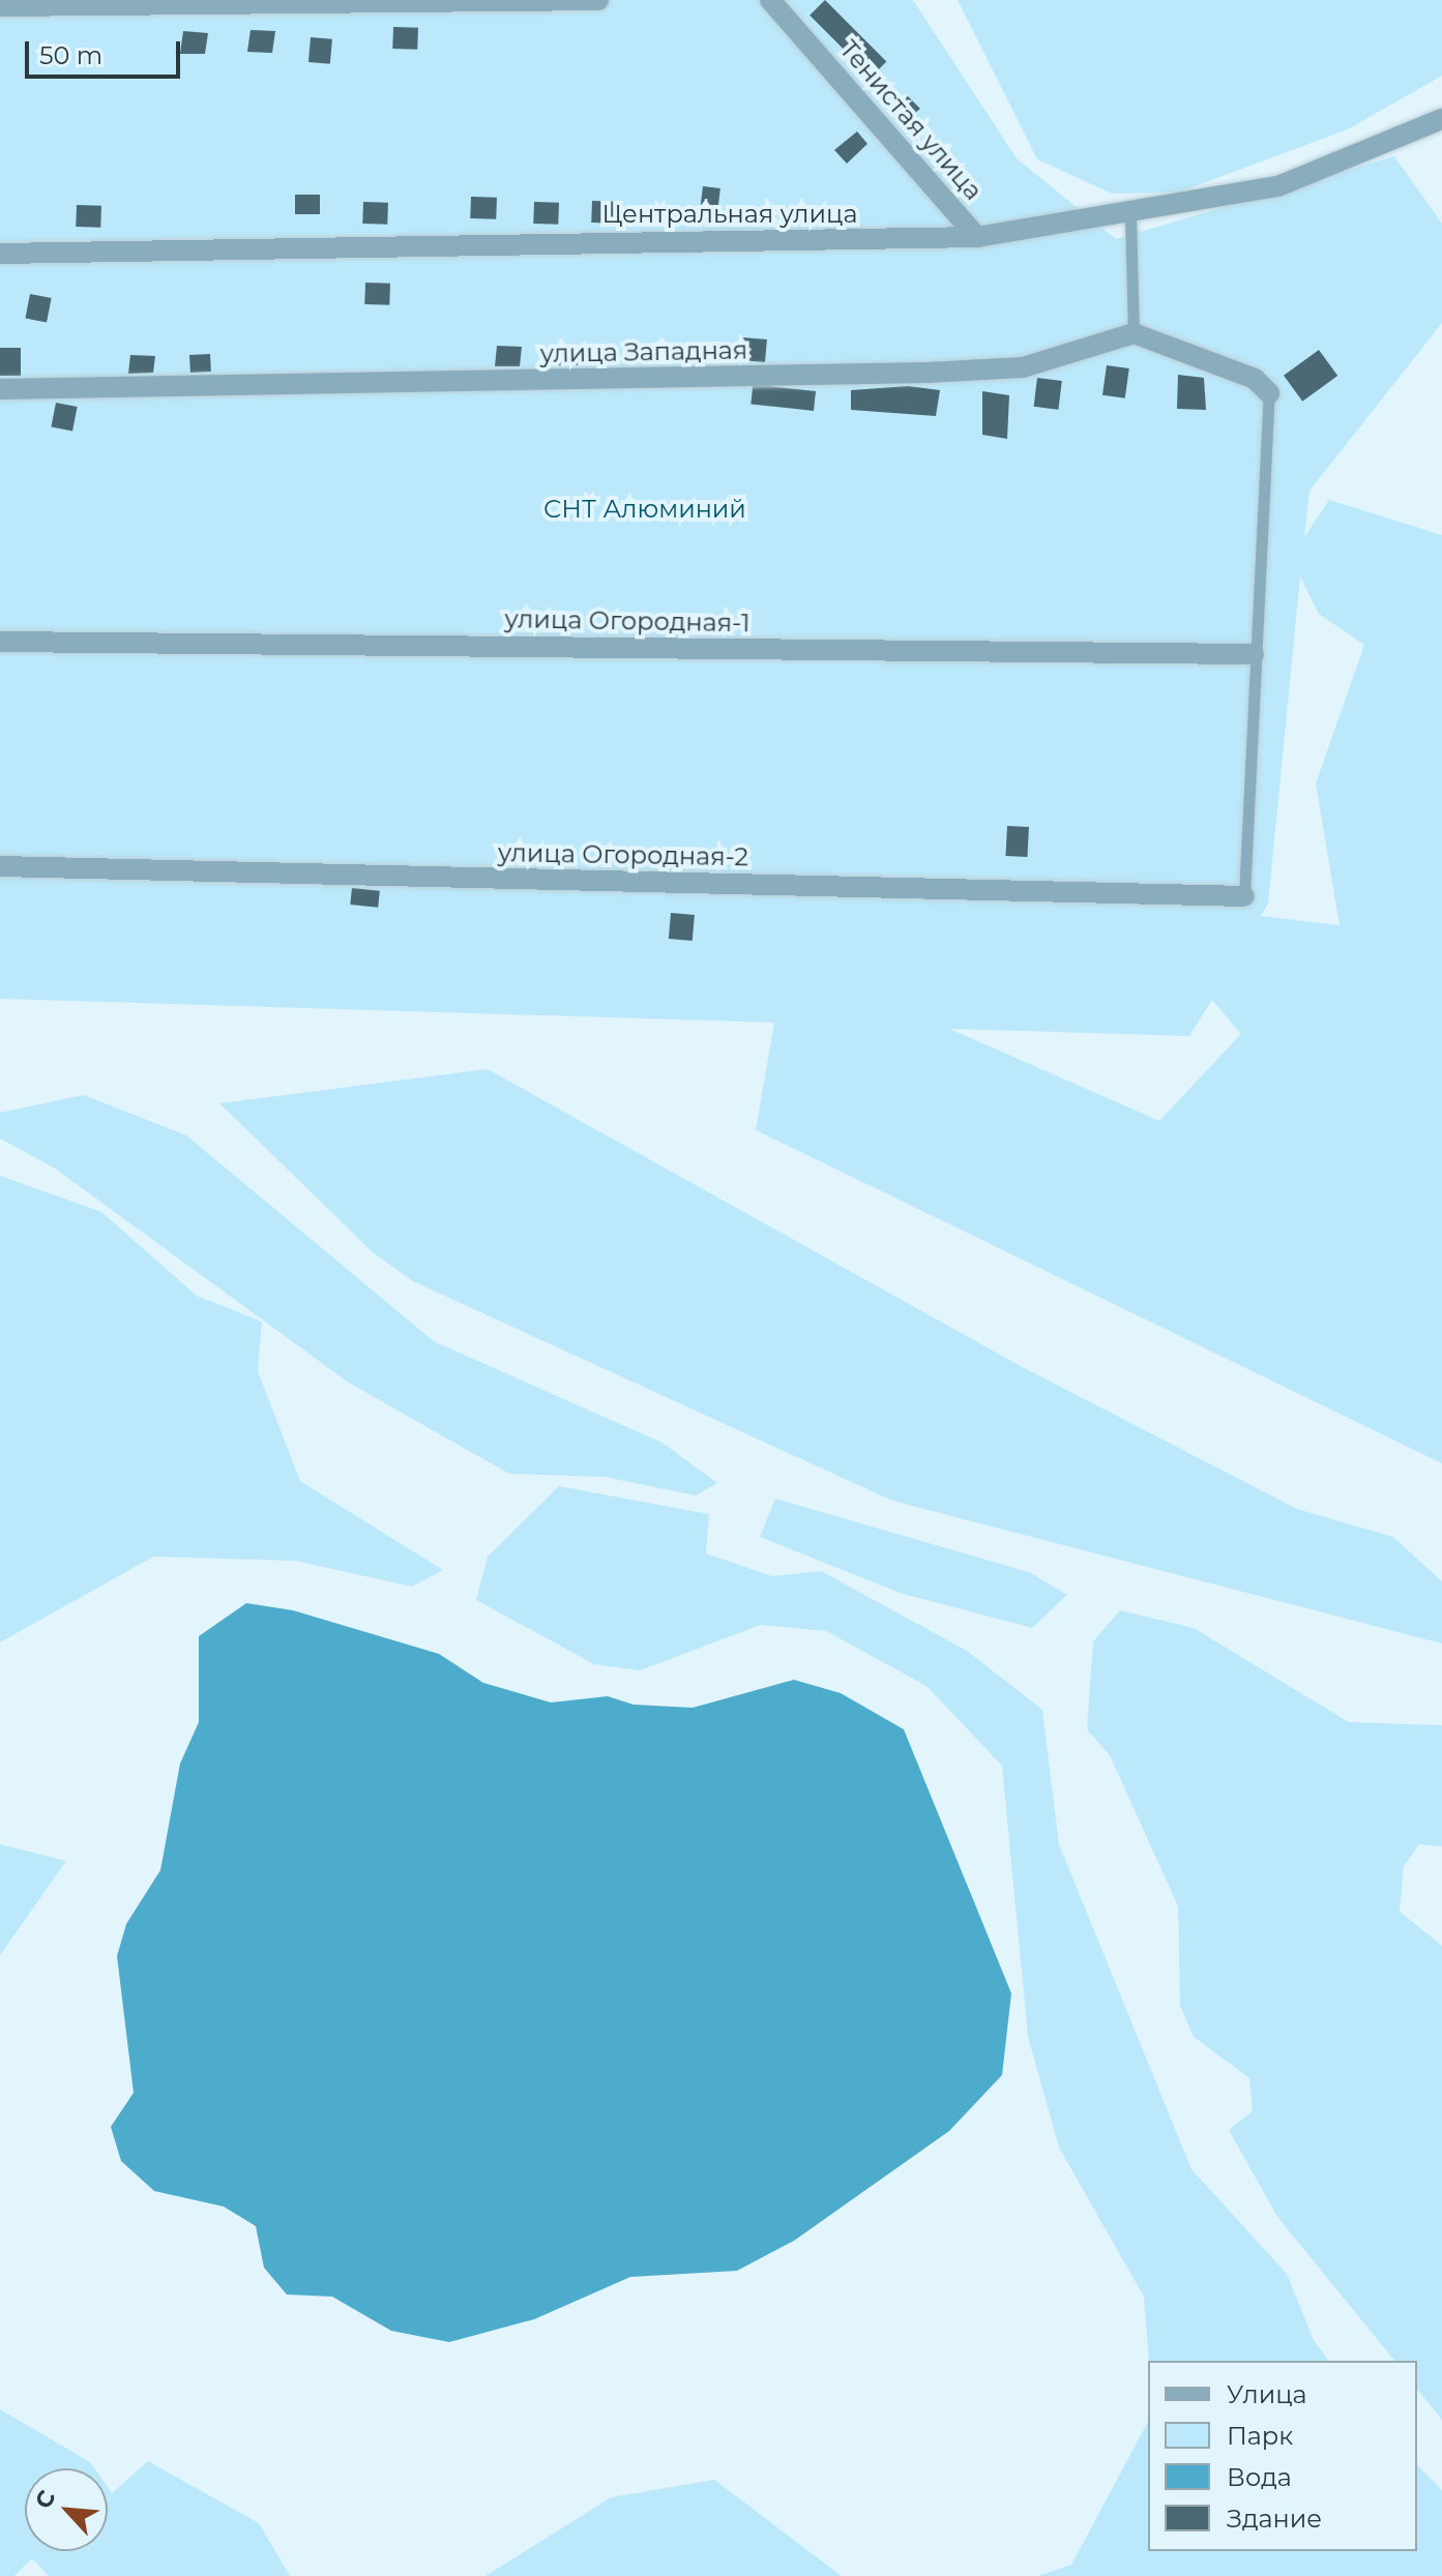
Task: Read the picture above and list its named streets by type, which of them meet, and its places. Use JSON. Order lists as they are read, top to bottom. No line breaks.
{"streets":{"street":["Тенистая улица","Центральная улица","улица Западная","улица Огородная-1","улица Огородная-2"]},"crossings":[["Тенистая улица","Центральная улица"]],"parks":["СНТ Алюминий"],"legend":["Улица","Парк","Вода","Здание"],"scale_bar":"50 m","north":"top left"}
